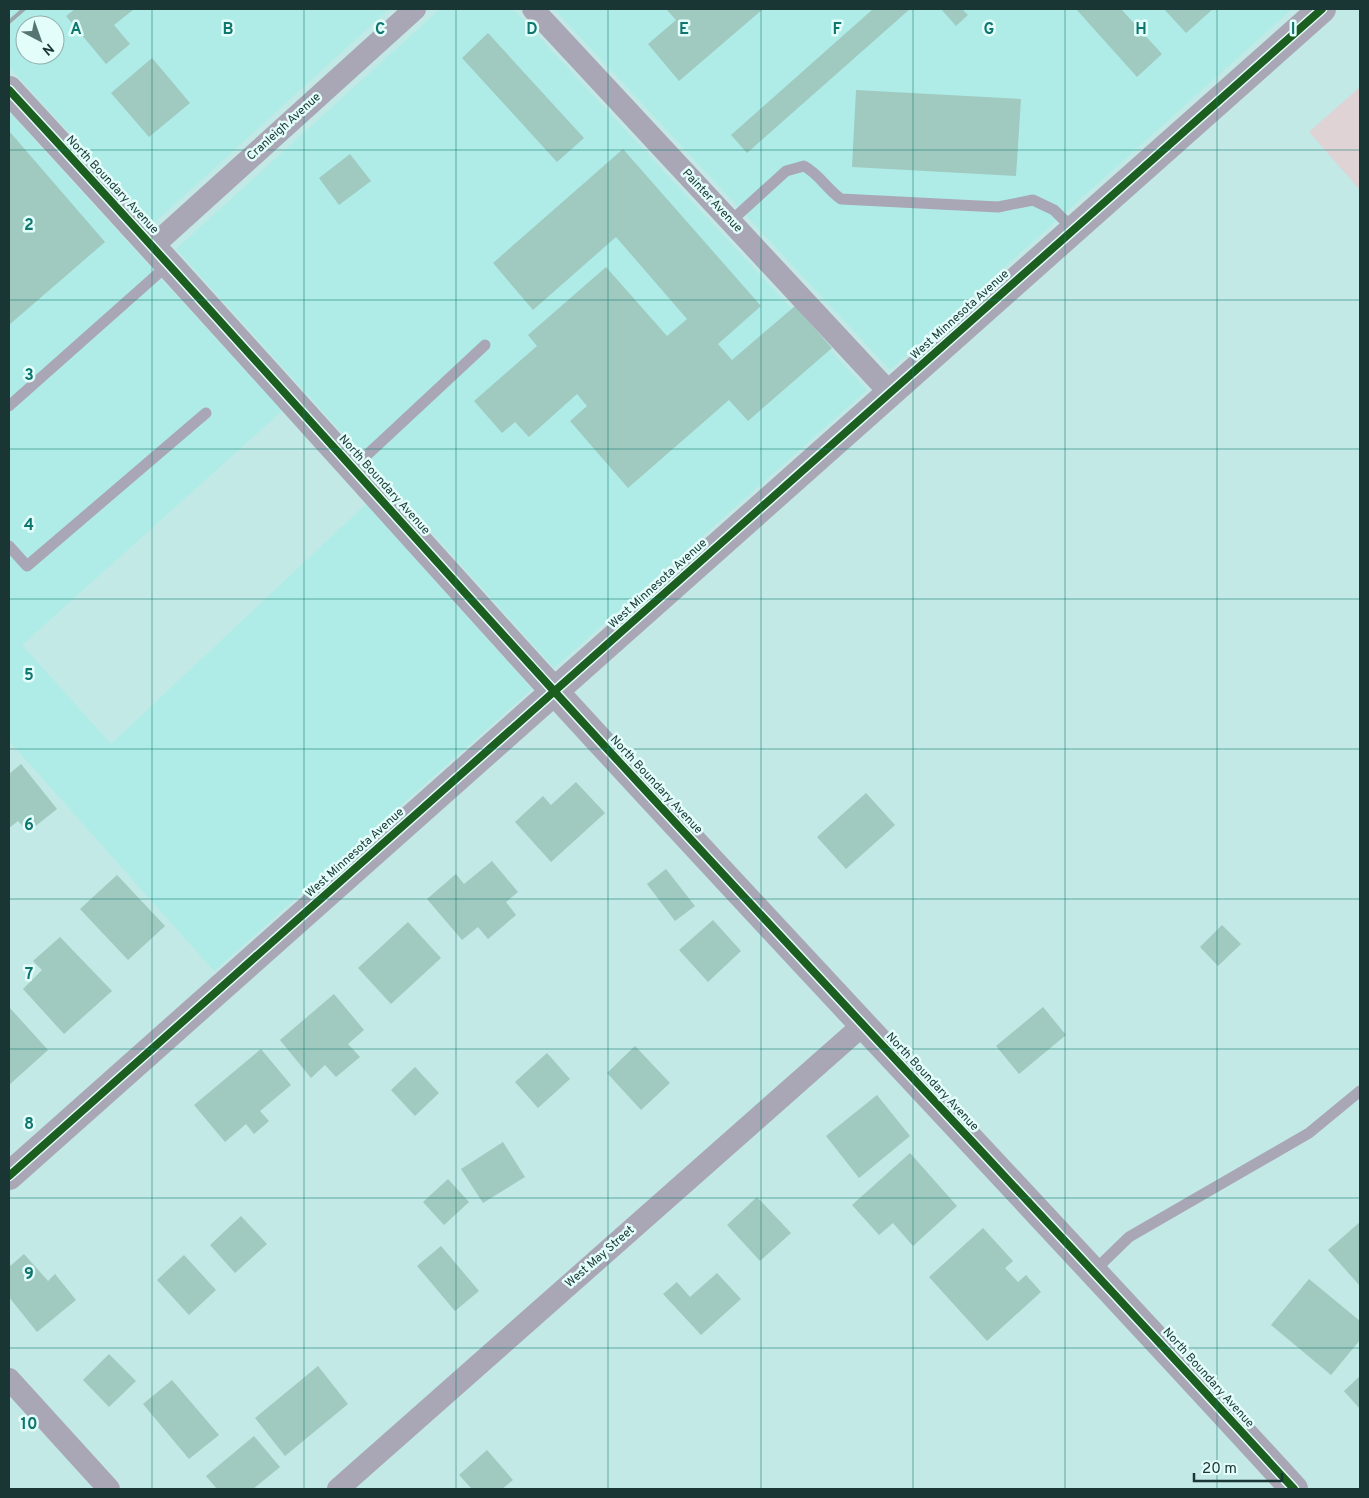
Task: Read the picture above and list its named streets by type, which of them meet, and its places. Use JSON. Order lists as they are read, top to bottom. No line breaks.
{"streets":{"street":["Cranleigh Avenue","North Boundary Avenue","Painter Avenue","West Minnesota Avenue","West May Street"]},"crossings":[["Cranleigh Avenue","North Boundary Avenue"],["North Boundary Avenue","West Minnesota Avenue"],["North Boundary Avenue","West May Street"],["Painter Avenue","West Minnesota Avenue"]],"scale_bar":"20 m","north":"bottom right","grid":{"columns":["A","B","C","D","E","F","G","H","I"],"rows":["2","3","4","5","6","7","8","9","10"]}}
